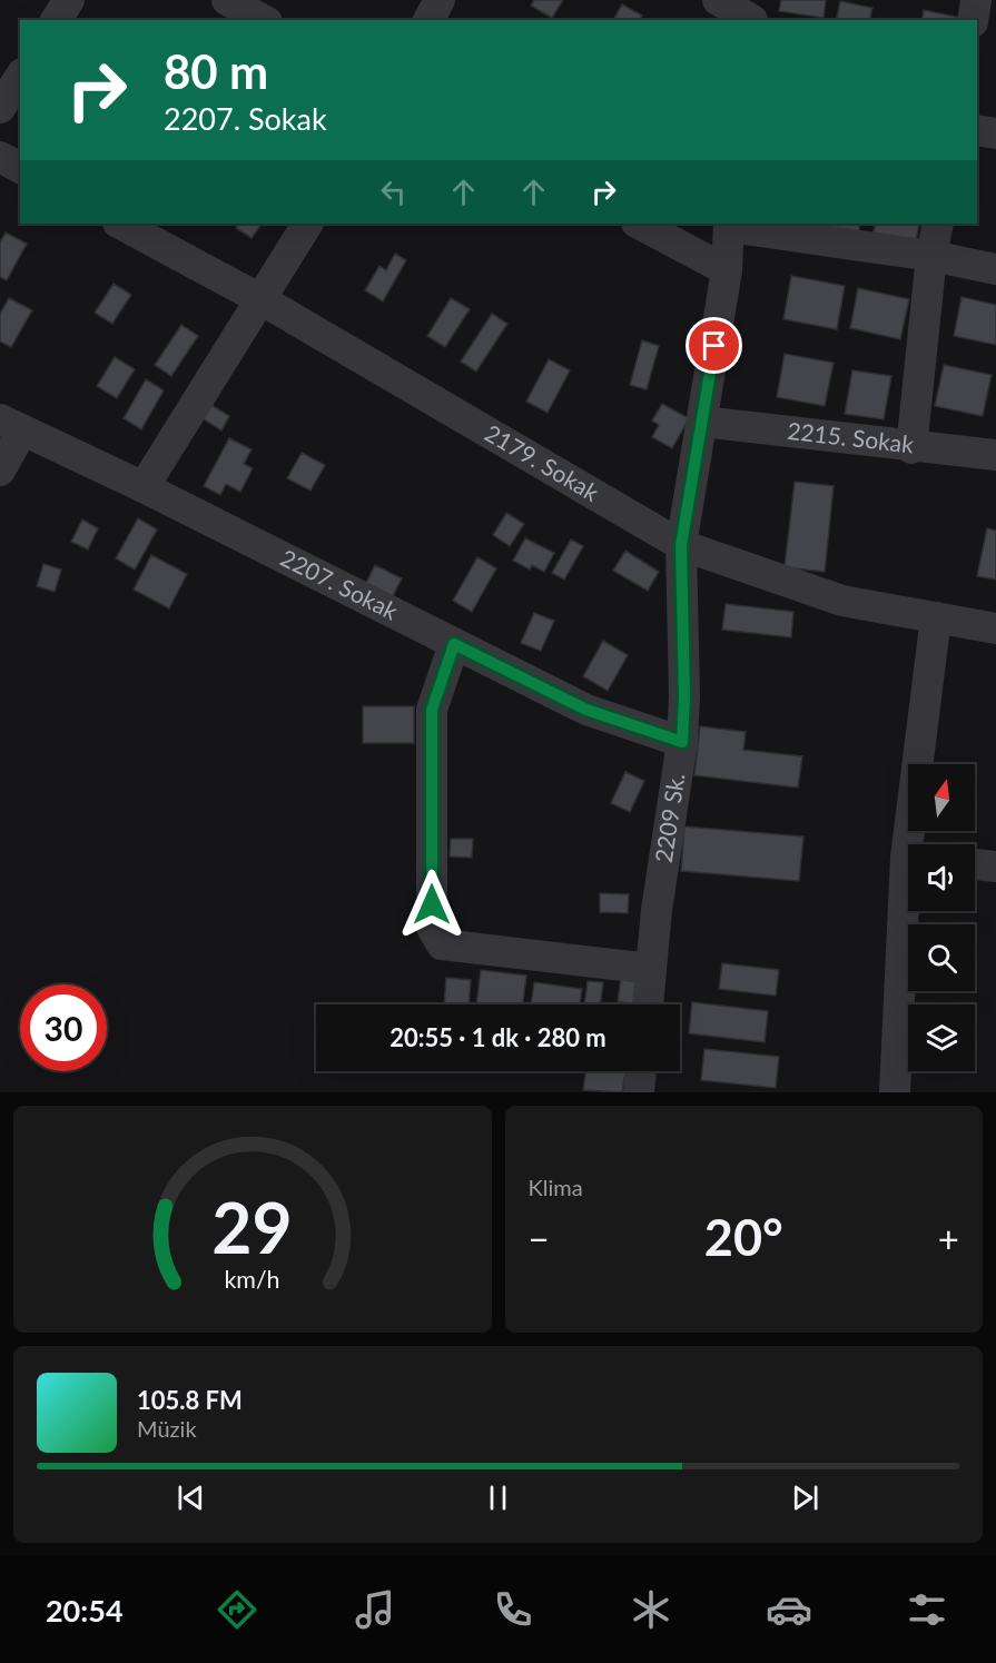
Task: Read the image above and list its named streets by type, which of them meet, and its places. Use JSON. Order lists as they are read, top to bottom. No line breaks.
{"streets":{"street":["2215. Sokak","2179. Sokak","2207. Sokak","2209 Sk."]},"crossings":[["2215. Sokak","2209 Sk."],["2179. Sokak","2209 Sk."],["2207. Sokak","2209 Sk."]],"north":"top","page":{"turn":["80 m","2207. Sokak"],"limit":"30","trip":"20:55 · 1 dk · 280 m","tile":"Klima","heat":["−","20°","+"],"song":["105.8 FM","Müzik"],"tabs":"20:54","gauge":["29","km/h"]}}
